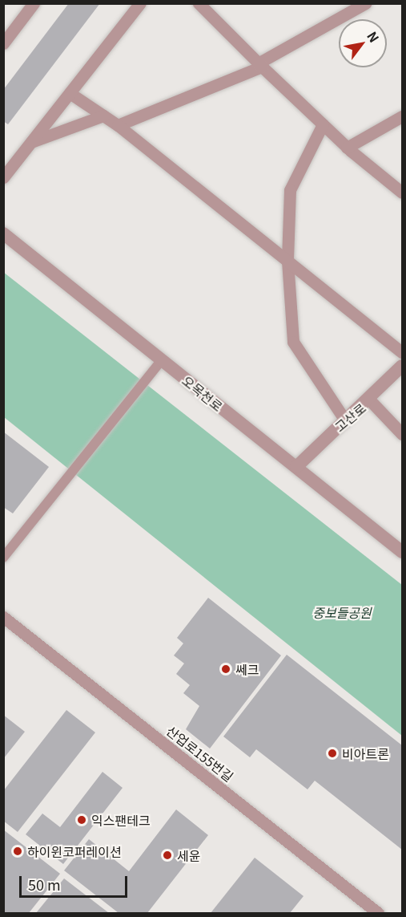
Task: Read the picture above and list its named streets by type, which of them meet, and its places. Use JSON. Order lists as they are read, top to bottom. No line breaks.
{"streets":{"street":["오목천로","고산로","산업로155번길"]},"crossings":[["오목천로","고산로"]],"parks":["중보들공원"],"places":["쎄크","비아트론","익스팬테크","하이윈코퍼레이션","세윤"],"scale_bar":"50 m","north":"top right"}
